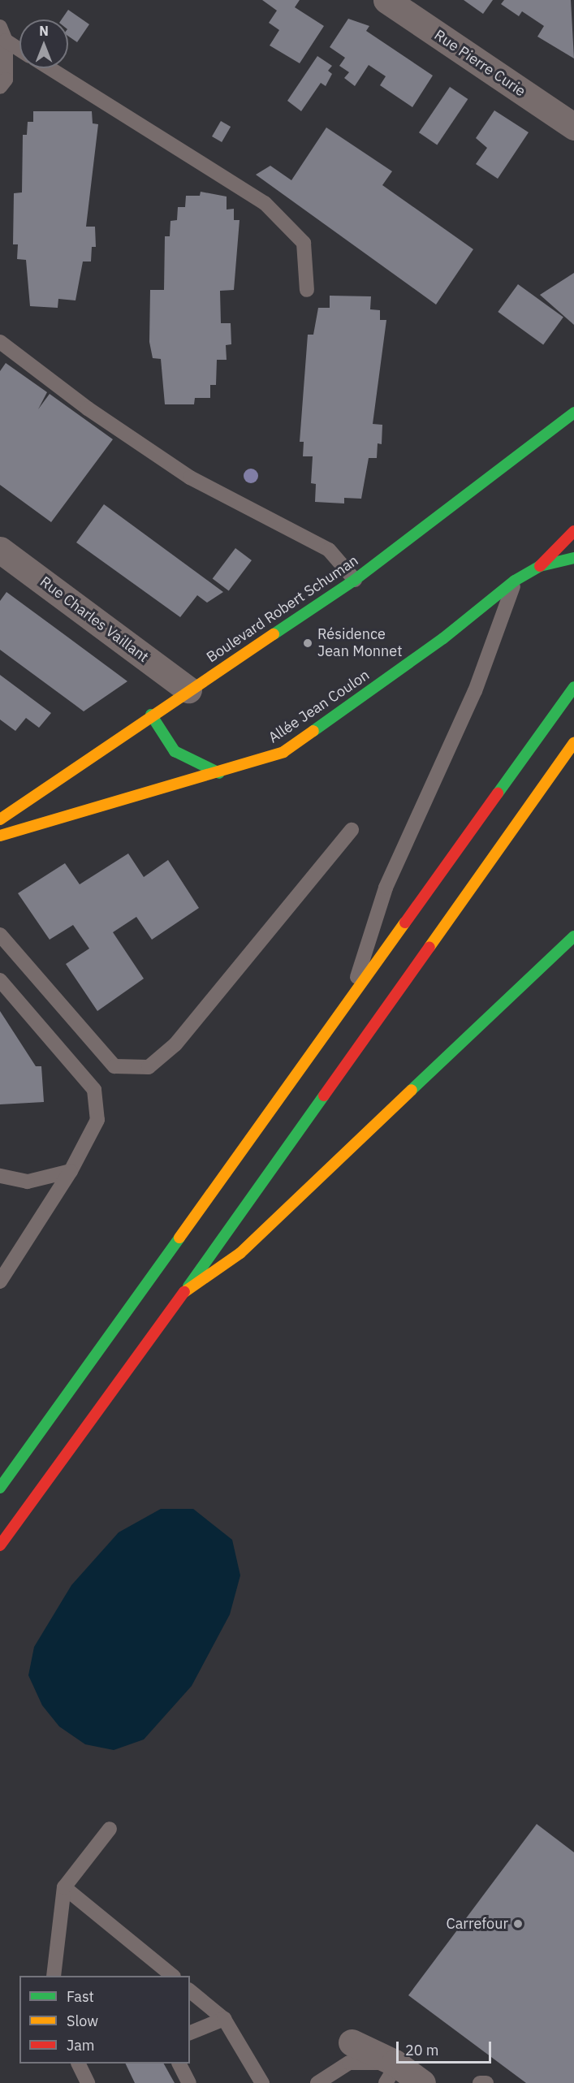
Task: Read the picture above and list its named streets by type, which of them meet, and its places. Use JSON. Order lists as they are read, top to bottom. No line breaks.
{"streets":{"main road":["Boulevard Robert Schuman","Allée Jean Coulon"],"street":["Rue Pierre Curie","Rue Charles Vaillant"]},"crossings":[["Boulevard Robert Schuman","Rue Charles Vaillant"]],"places":["Résidence Jean Monnet","Carrefour"],"legend":["Fast","Slow","Jam"],"scale_bar":"20 m","north":"top"}
